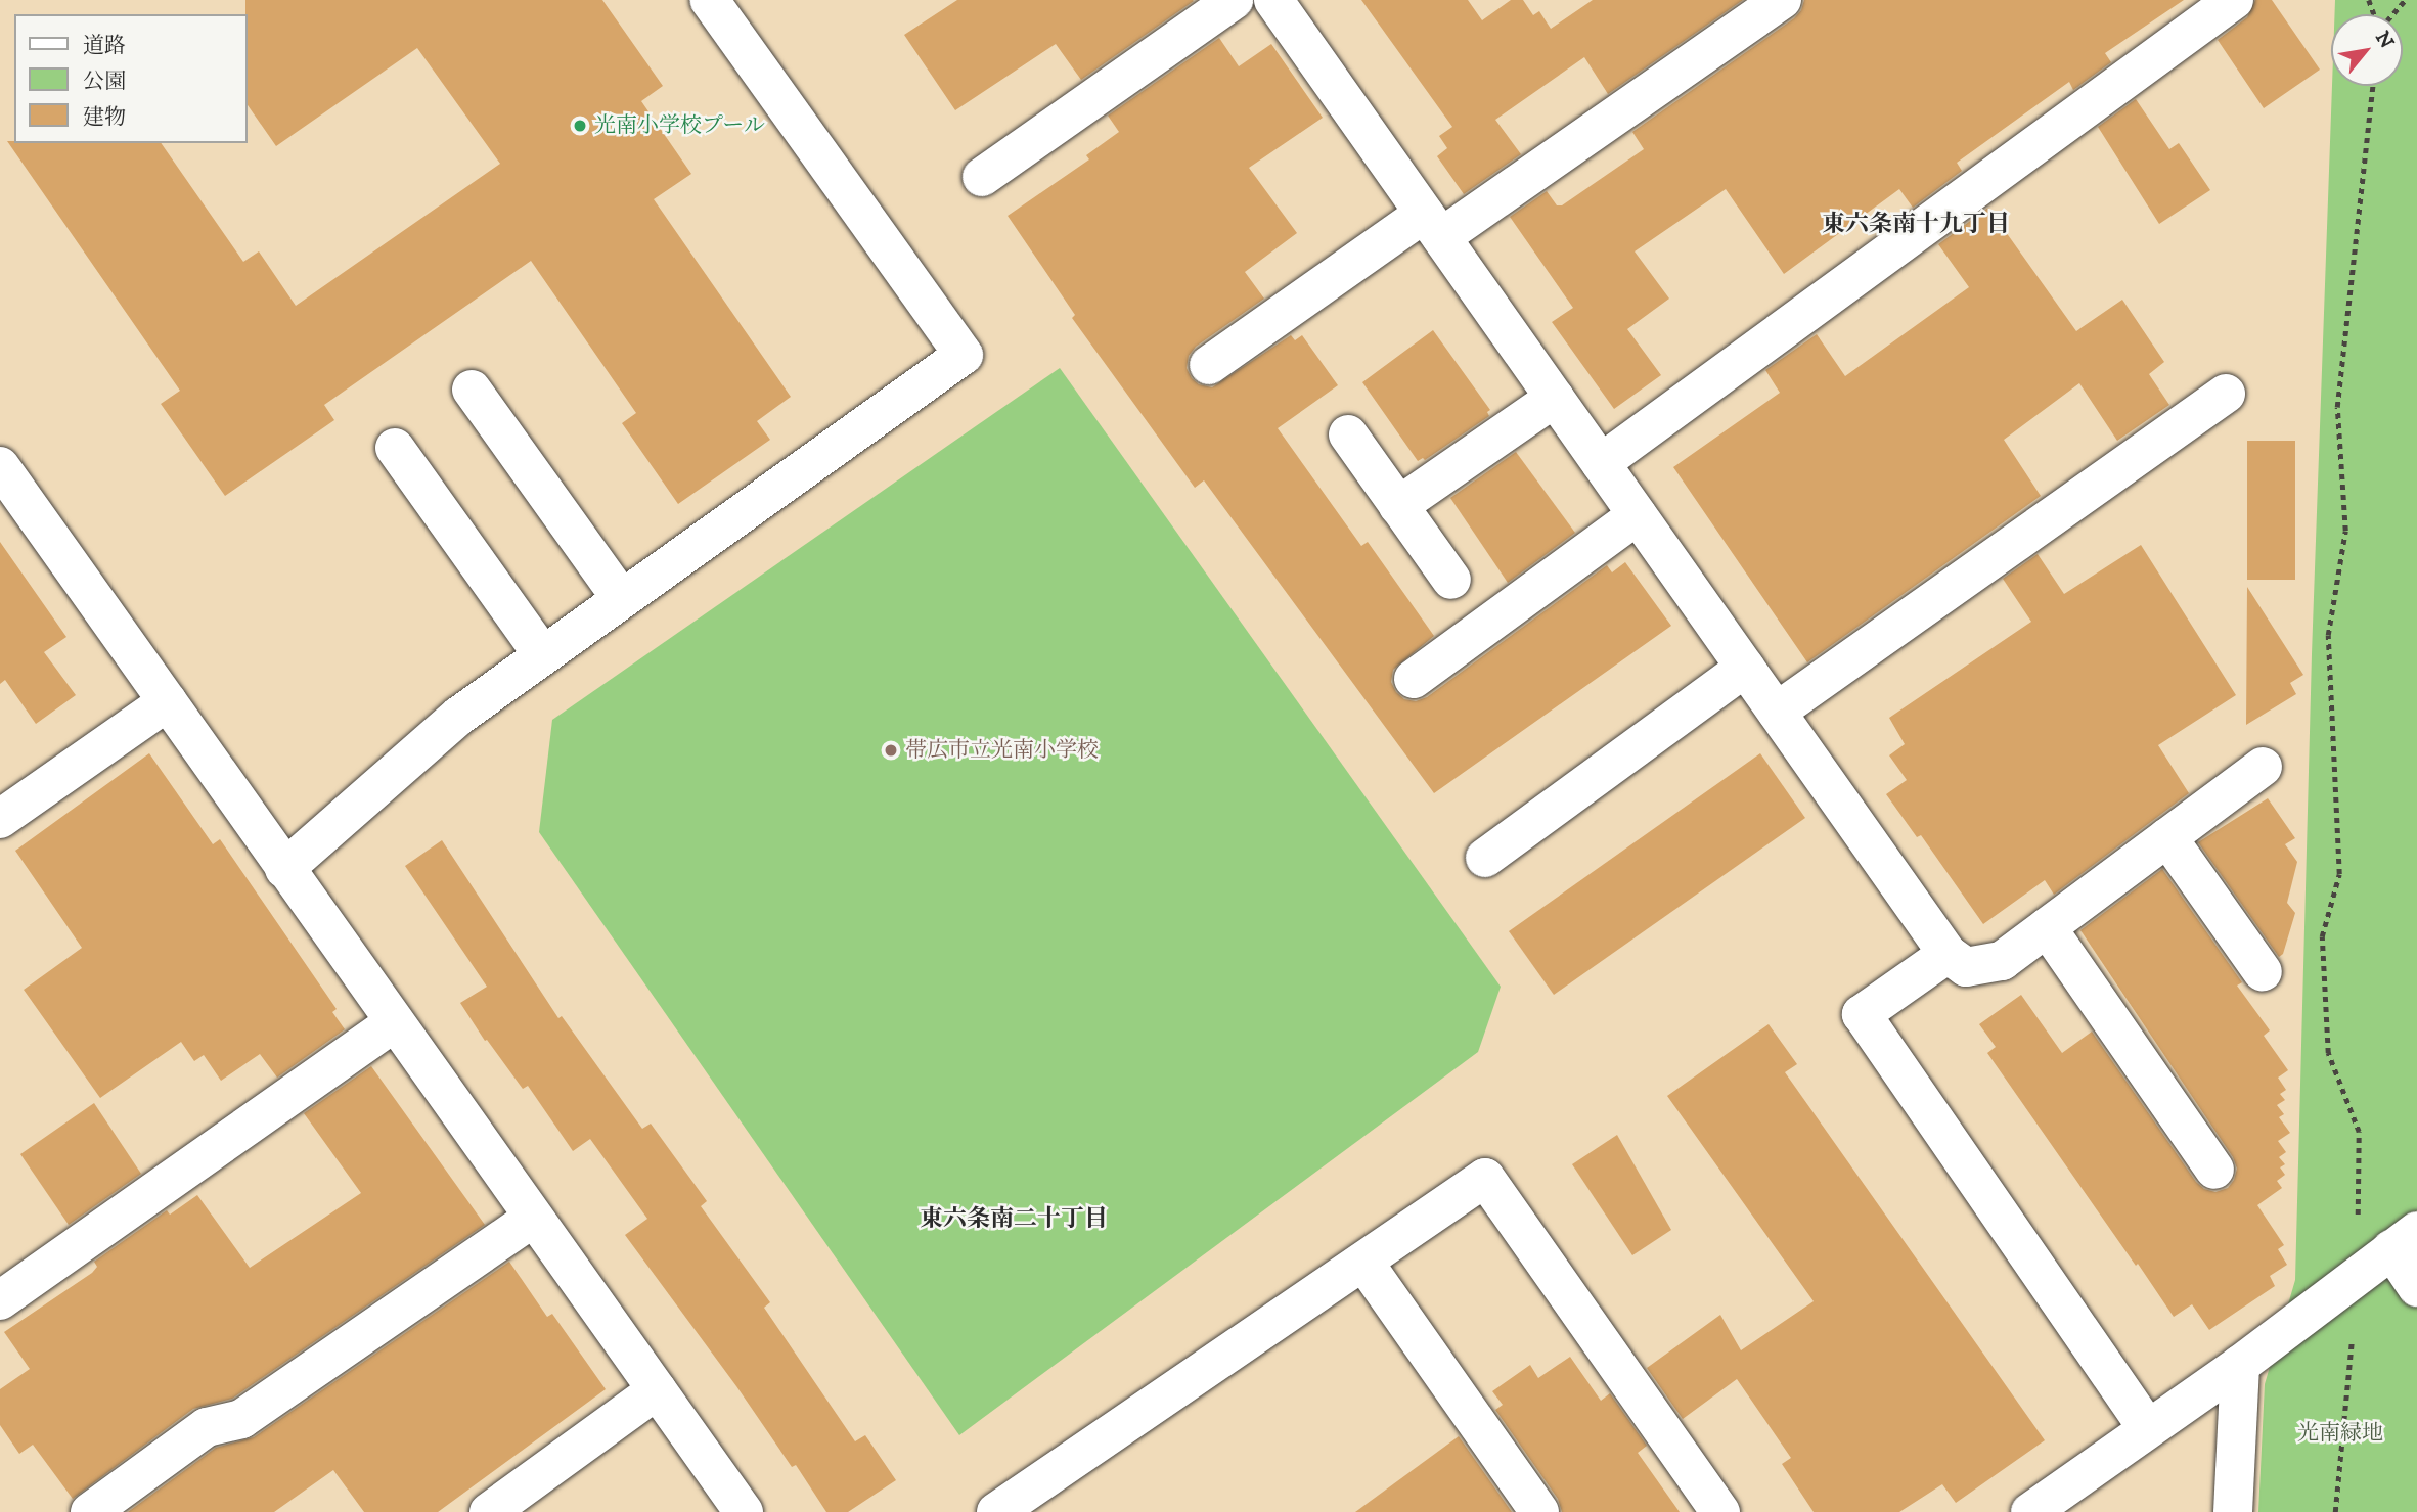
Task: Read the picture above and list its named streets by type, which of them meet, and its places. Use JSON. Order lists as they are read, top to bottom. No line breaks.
{"districts":["東六条南十九丁目","東六条南二十丁目"],"parks":["光南緑地"],"places":["光南小学校プール","帯広市立光南小学校"],"legend":["道路","公園","建物"],"north":"top right"}
